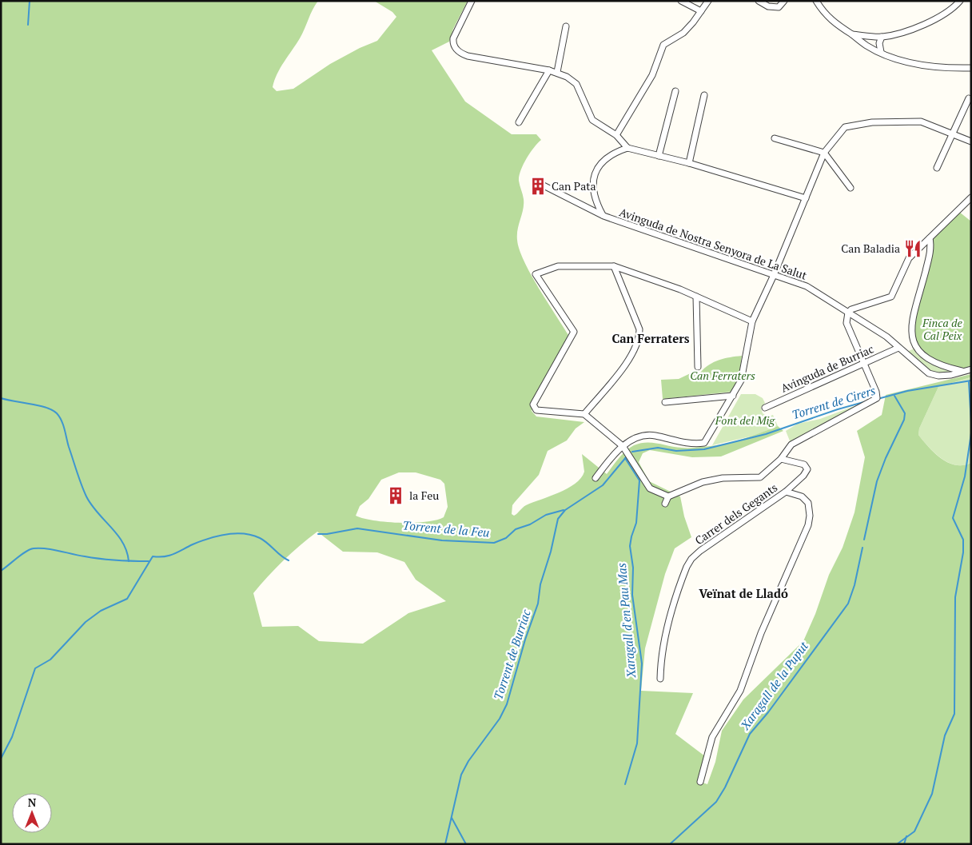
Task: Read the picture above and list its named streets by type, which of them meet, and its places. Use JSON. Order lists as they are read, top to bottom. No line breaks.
{"streets":{"street":["Avinguda de Nostra Senyora de La Salut","Avinguda de Burriac","Carrer dels Gegants"]},"crossings":[["Avinguda de Nostra Senyora de La Salut","Avinguda de Burriac"]],"districts":["Can Ferraters","Veïnat de Lladó"],"water":["Torrent de Cirers","Torrent de la Feu","Xaragall d'en Pau Mas","Torrent de Burriac","Xaragall de la Puput"],"parks":["Finca de Cal Peix","Can Ferraters","Font del Mig"],"places":{"building":["Can Pata","la Feu"],"restaurant":["Can Baladia"]},"north":"top"}
